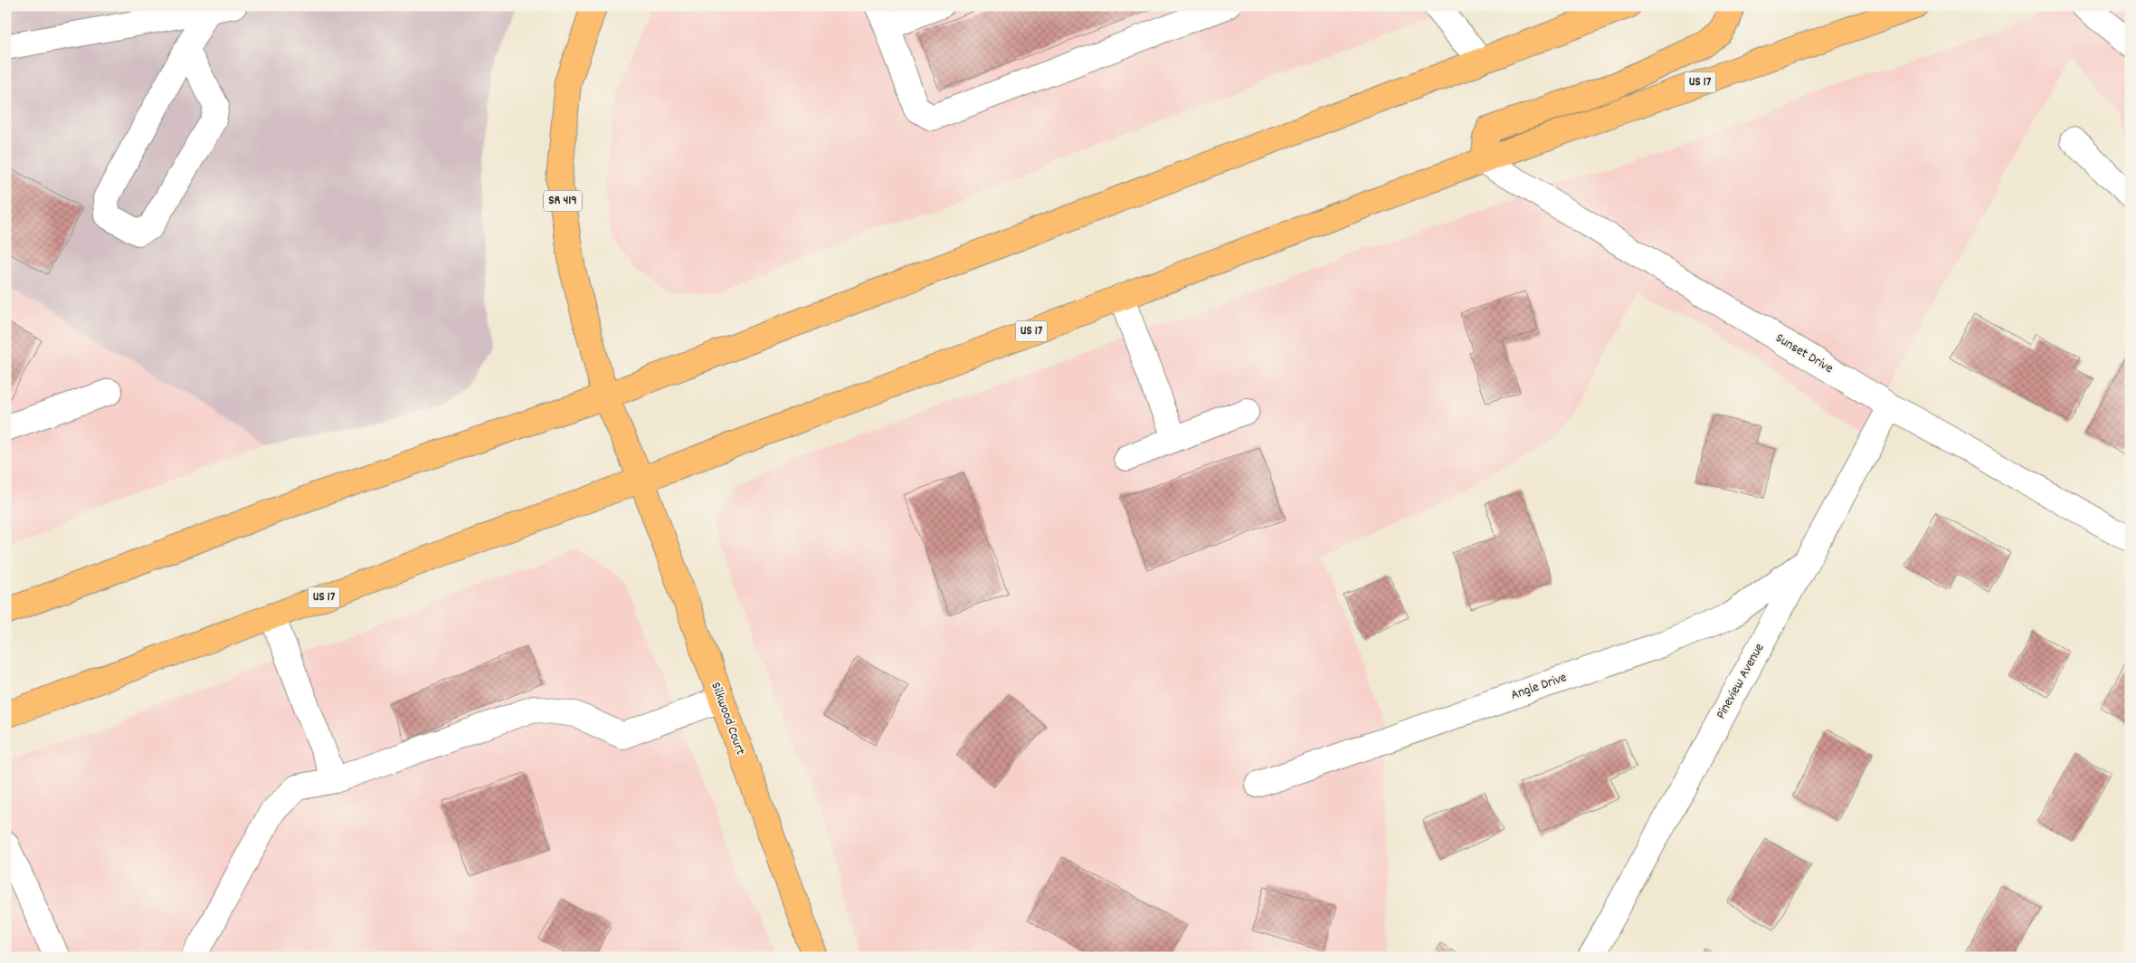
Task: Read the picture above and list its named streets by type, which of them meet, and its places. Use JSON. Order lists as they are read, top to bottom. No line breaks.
{"streets":{"main road":["US 17","SR 419","Silkwood Court"],"street":["Sunset Drive","Pineview Avenue","Angle Drive"]},"crossings":[["US 17","SR 419"],["US 17","Sunset Drive"],["US 17","Silkwood Court"],["SR 419","Silkwood Court"],["Sunset Drive","Pineview Avenue"],["Pineview Avenue","Angle Drive"]]}
